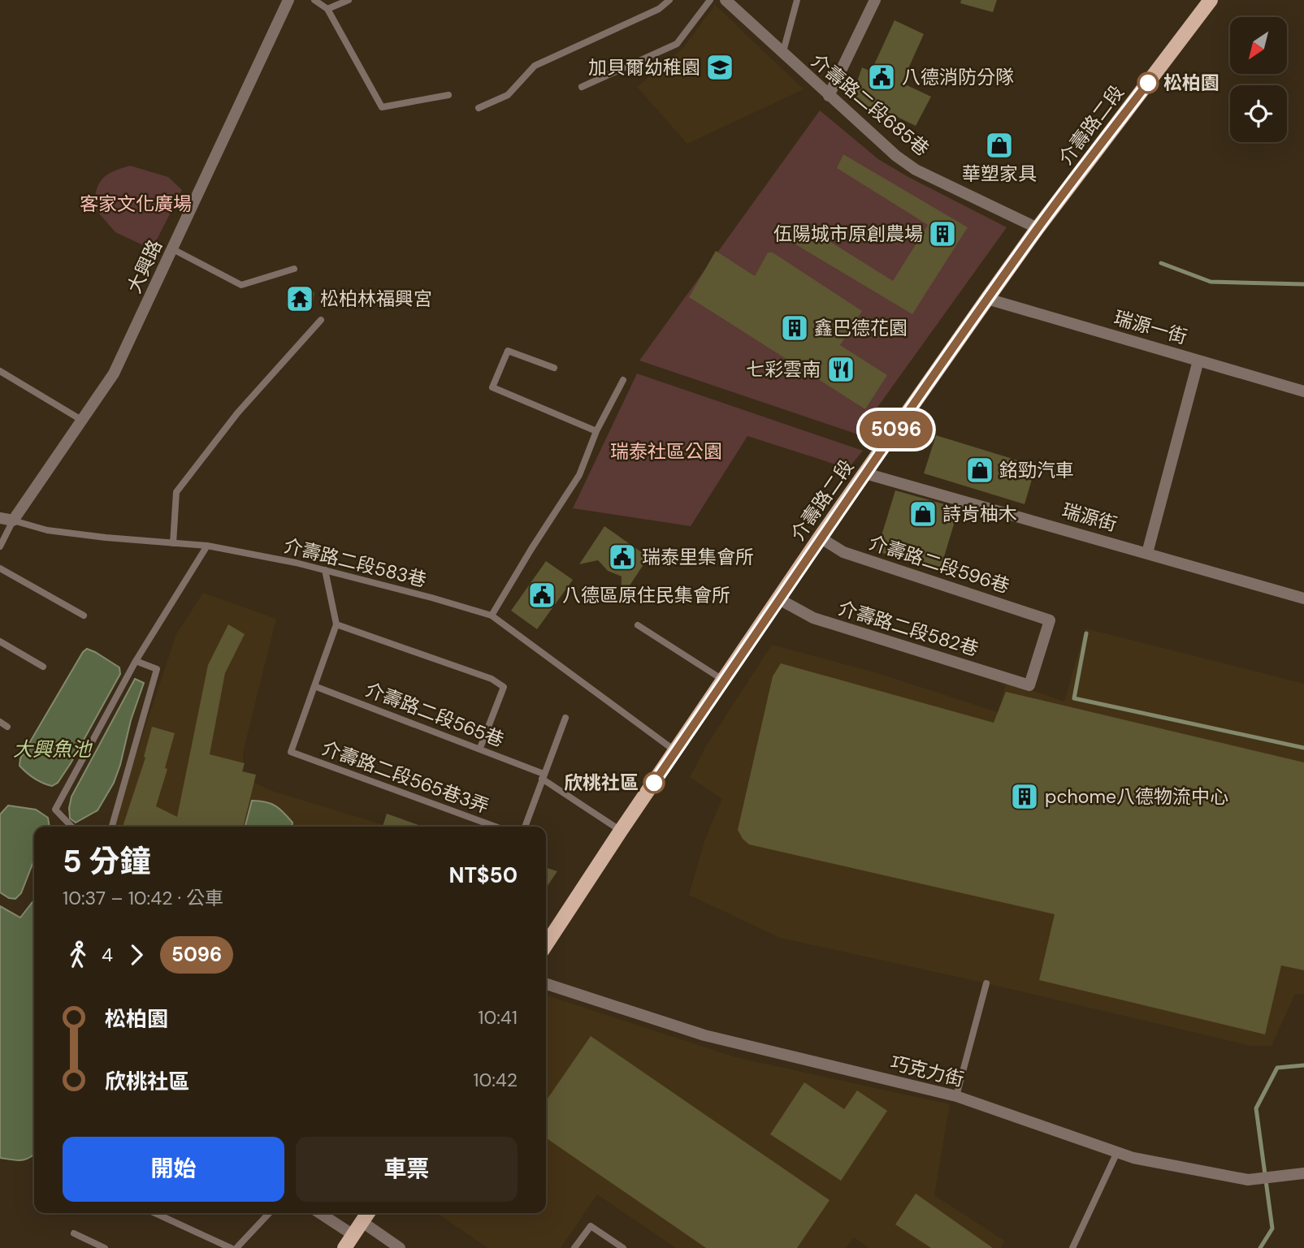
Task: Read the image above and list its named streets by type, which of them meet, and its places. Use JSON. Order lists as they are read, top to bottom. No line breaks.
{"streets":{"main road":["介壽路二段"],"street":["介壽路二段685巷","大興路","瑞源一街","瑞源街","介壽路二段596巷","介壽路二段582巷","巧克力街"],"lane":["介壽路二段583巷","介壽路二段565巷","介壽路二段565巷3弄"]},"crossings":[["介壽路二段685巷","介壽路二段"],["介壽路二段","瑞源一街"],["介壽路二段","瑞源街"],["介壽路二段","介壽路二段583巷"],["介壽路二段","介壽路二段596巷"],["介壽路二段","介壽路二段582巷"],["介壽路二段","介壽路二段565巷"],["大興路","介壽路二段583巷"],["介壽路二段596巷","介壽路二段582巷"],["介壽路二段565巷","介壽路二段565巷3弄"]],"water":["大興魚池"],"parks":["客家文化廣場","瑞泰社區公園"],"places":{"school or university":["加貝爾幼稚園"],"public building":["八德消防分隊","瑞泰里集會所","八德區原住民集會所"],"other":["松柏園","欣桃社區"],"shop":["華塑家具","銘勁汽車","詩肯柚木"],"building":["伍陽城市原創農場","鑫巴德花園","pchome八德物流中心"],"temple":["松柏林福興宮"],"restaurant":["七彩雲南"]},"lines":["bus line 5096"],"north":"bottom left","page":{"on_map":"5096","heading":["5 分鐘","10:37 – 10:42 · 公車","NT$50"],"legs":["4","5096"],"list":[{"name":"松柏園","value":"10:41"},{"name":"欣桃社區","value":"10:42"}],"buttons":["開始","車票"]}}
